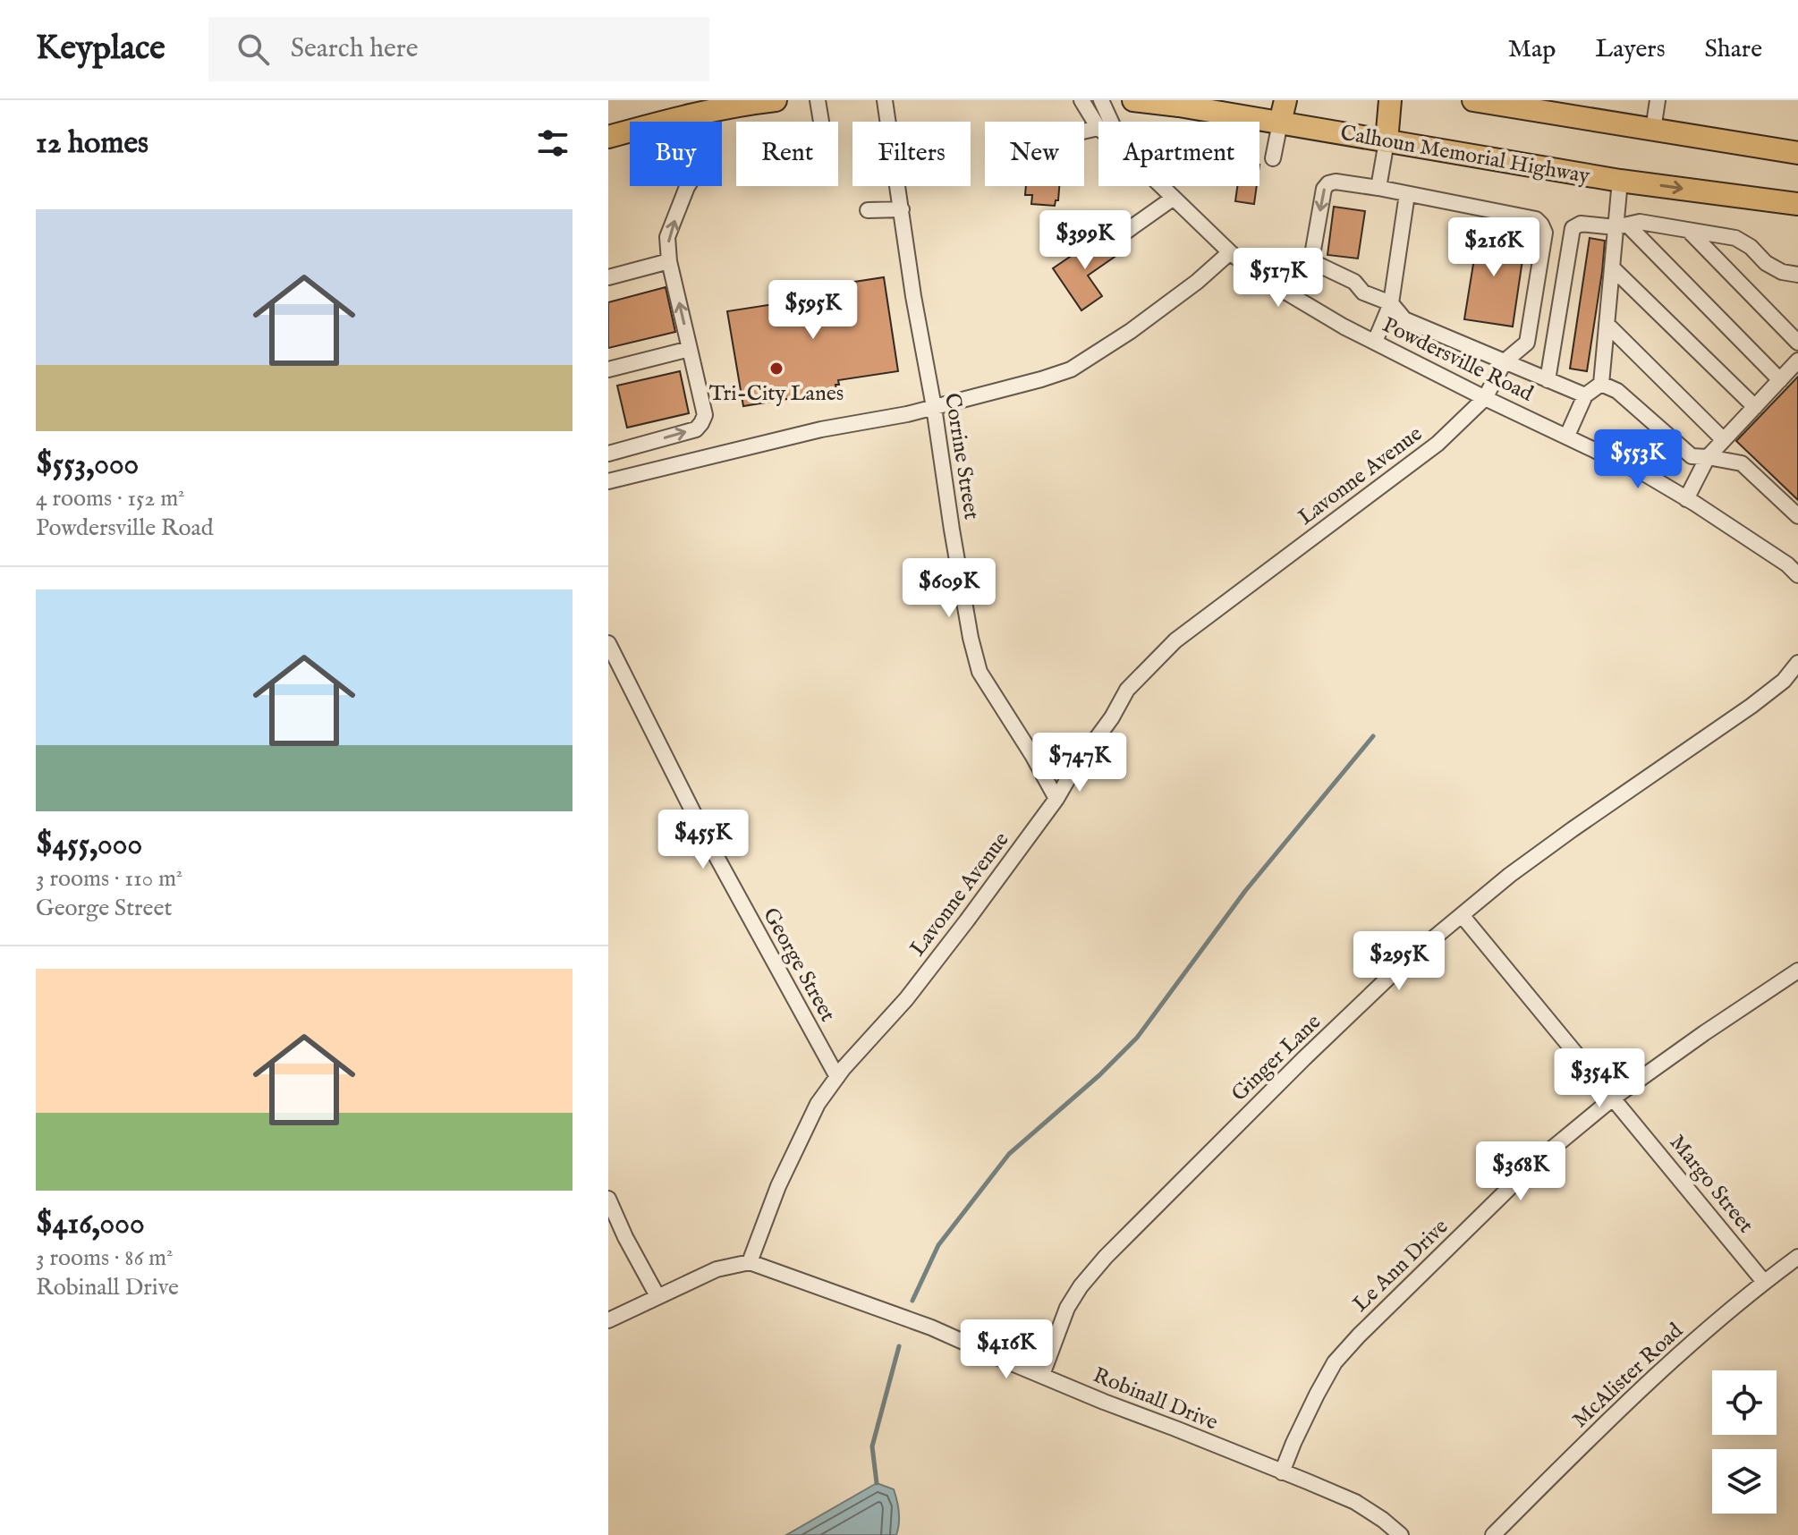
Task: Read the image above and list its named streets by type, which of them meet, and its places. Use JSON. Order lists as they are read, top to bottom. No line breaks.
{"streets":{"highway":["Calhoun Memorial Highway"],"street":["Powdersville Road","Corrine Street","Lavonne Avenue","George Street","Ginger Lane","Margo Street","Le Ann Drive","McAlister Road","Robinall Drive"]},"crossings":[["Powdersville Road","Lavonne Avenue"],["Corrine Street","Lavonne Avenue"],["Lavonne Avenue","George Street"],["Lavonne Avenue","Robinall Drive"],["Ginger Lane","Margo Street"],["Ginger Lane","Robinall Drive"],["Margo Street","Le Ann Drive"],["Margo Street","McAlister Road"],["Le Ann Drive","Robinall Drive"]],"places":["Tri-City Lanes"],"page":{"header":"Keyplace","search":"Search here","nav":["Map","Layers","Share"],"heading":"12 homes","chip":["Buy","Rent","Filters","New","Apartment"],"list":[{"name":"$553,000","note":"4 rooms · 152 m² · Powdersville Road"},{"name":"$455,000","note":"3 rooms · 110 m² · George Street"},{"name":"$416,000","note":"3 rooms · 86 m² · Robinall Drive"}],"price":["$399K","$216K","$517K","$595K","$553K","$609K","$747K","$455K","$295K","$354K","$368K","$416K"]}}
